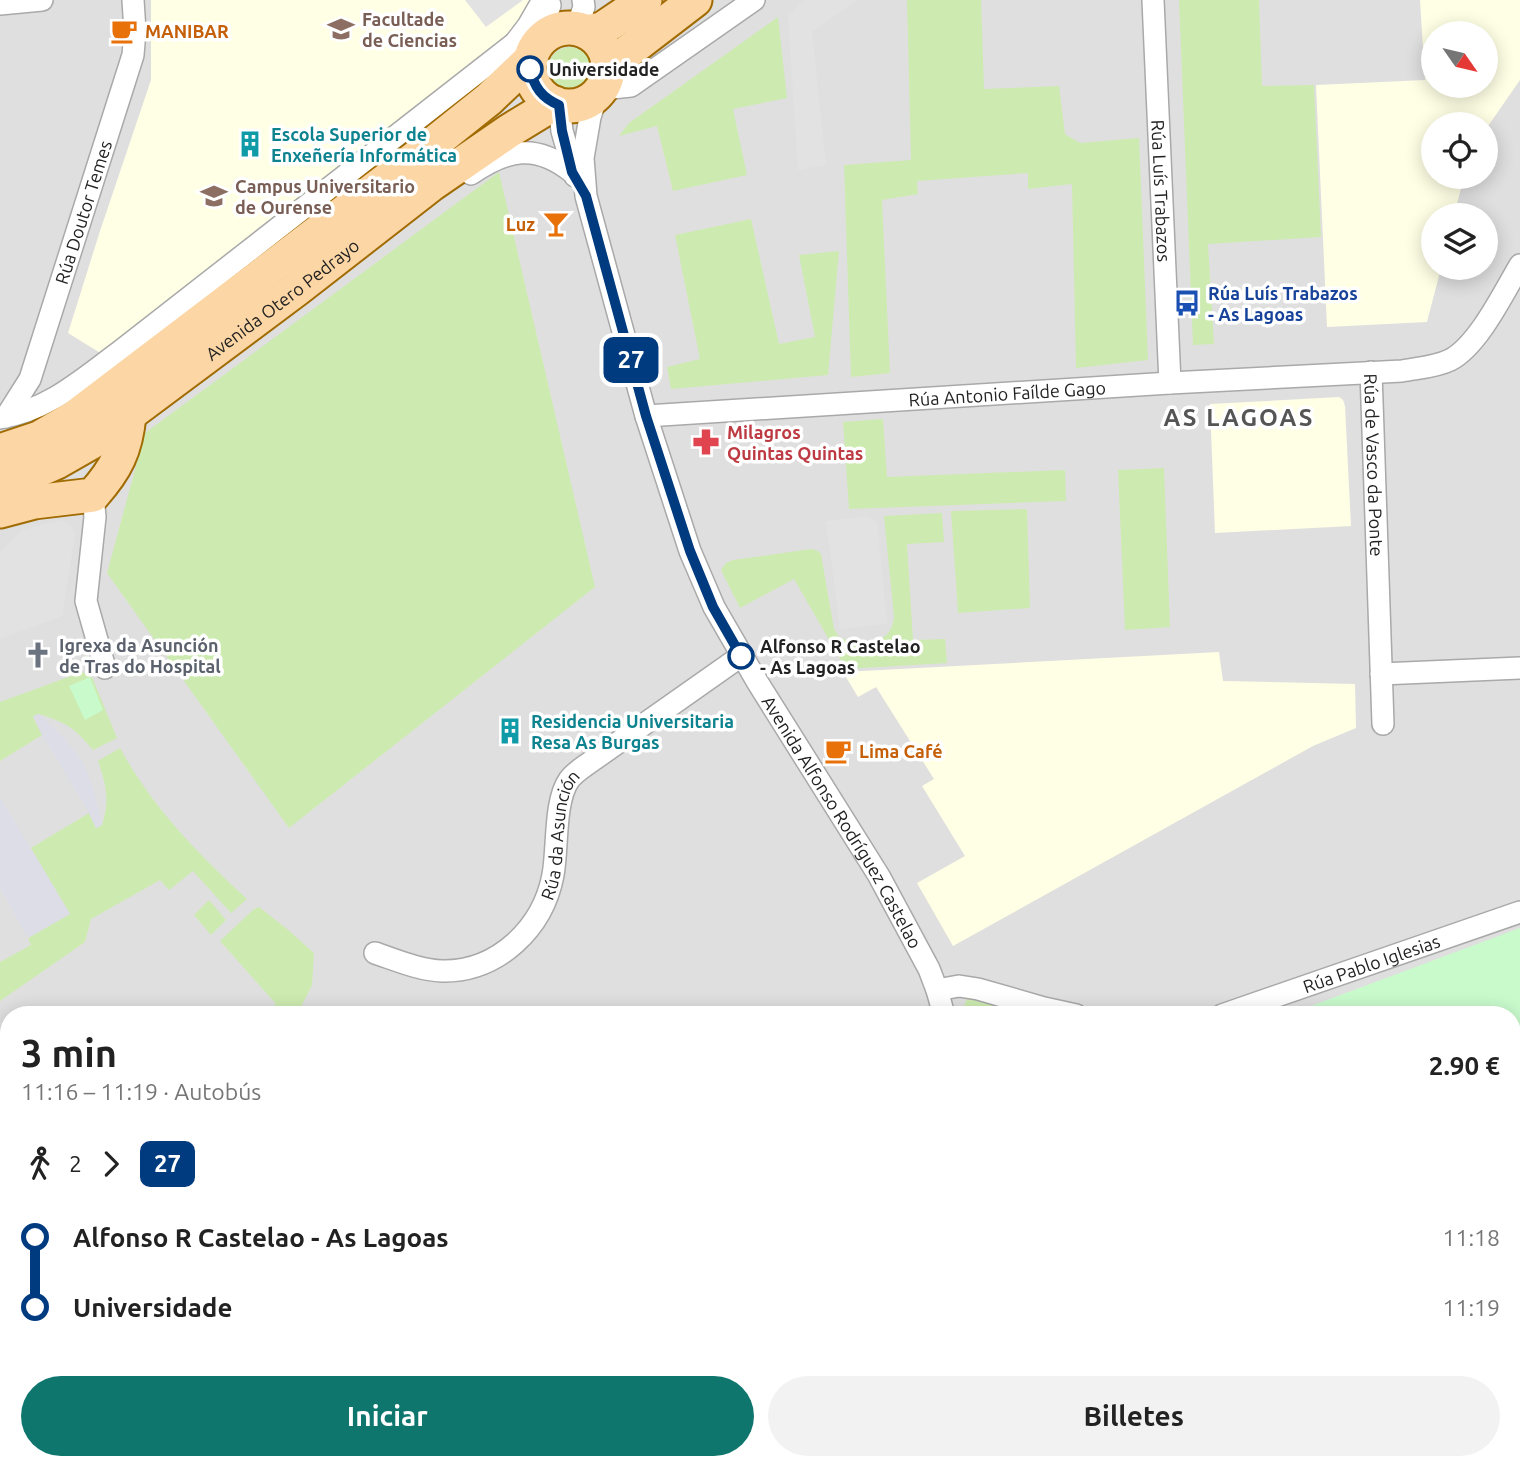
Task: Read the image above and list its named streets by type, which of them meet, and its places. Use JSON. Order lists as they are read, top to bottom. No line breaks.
{"streets":{"main road":["Avenida Otero Pedrayo"],"street":["Rúa Luís Trabazos","Rúa Doutor Temes","Rúa Antonio Faílde Gago","Rúa de Vasco da Ponte","Avenida Alfonso Rodríguez Castelao","Rúa da Asunción","Rúa Pablo Iglesias"]},"crossings":[["Rúa Luís Trabazos","Rúa Antonio Faílde Gago"],["Avenida Otero Pedrayo","Avenida Alfonso Rodríguez Castelao"],["Rúa Antonio Faílde Gago","Rúa de Vasco da Ponte"],["Rúa Antonio Faílde Gago","Avenida Alfonso Rodríguez Castelao"],["Avenida Alfonso Rodríguez Castelao","Rúa da Asunción"]],"districts":["AS LAGOAS"],"places":{"school or university":["Facultade de Ciencias","Campus Universitario de Ourense"],"cafe":["MANIBAR","Lima Café"],"other":["Universidade","Alfonso R Castelao - As Lagoas"],"building":["Escola Superior de Enxeñería Informática","Residencia Universitaria Resa As Burgas"],"bar":["Luz"],"bus stop":["Rúa Luís Trabazos - As Lagoas"],"pharmacy":["Milagros Quintas Quintas"],"church":["Igrexa da Asunción de Tras do Hospital"]},"lines":["bus line 27"],"north":"bottom right","page":{"on_map":"27","heading":["3 min","11:16 – 11:19 · Autobús","2.90 €"],"legs":["2","27"],"list":[{"name":"Alfonso R Castelao - As Lagoas","value":"11:18"},{"name":"Universidade","value":"11:19"}],"buttons":["Iniciar","Billetes"]}}
